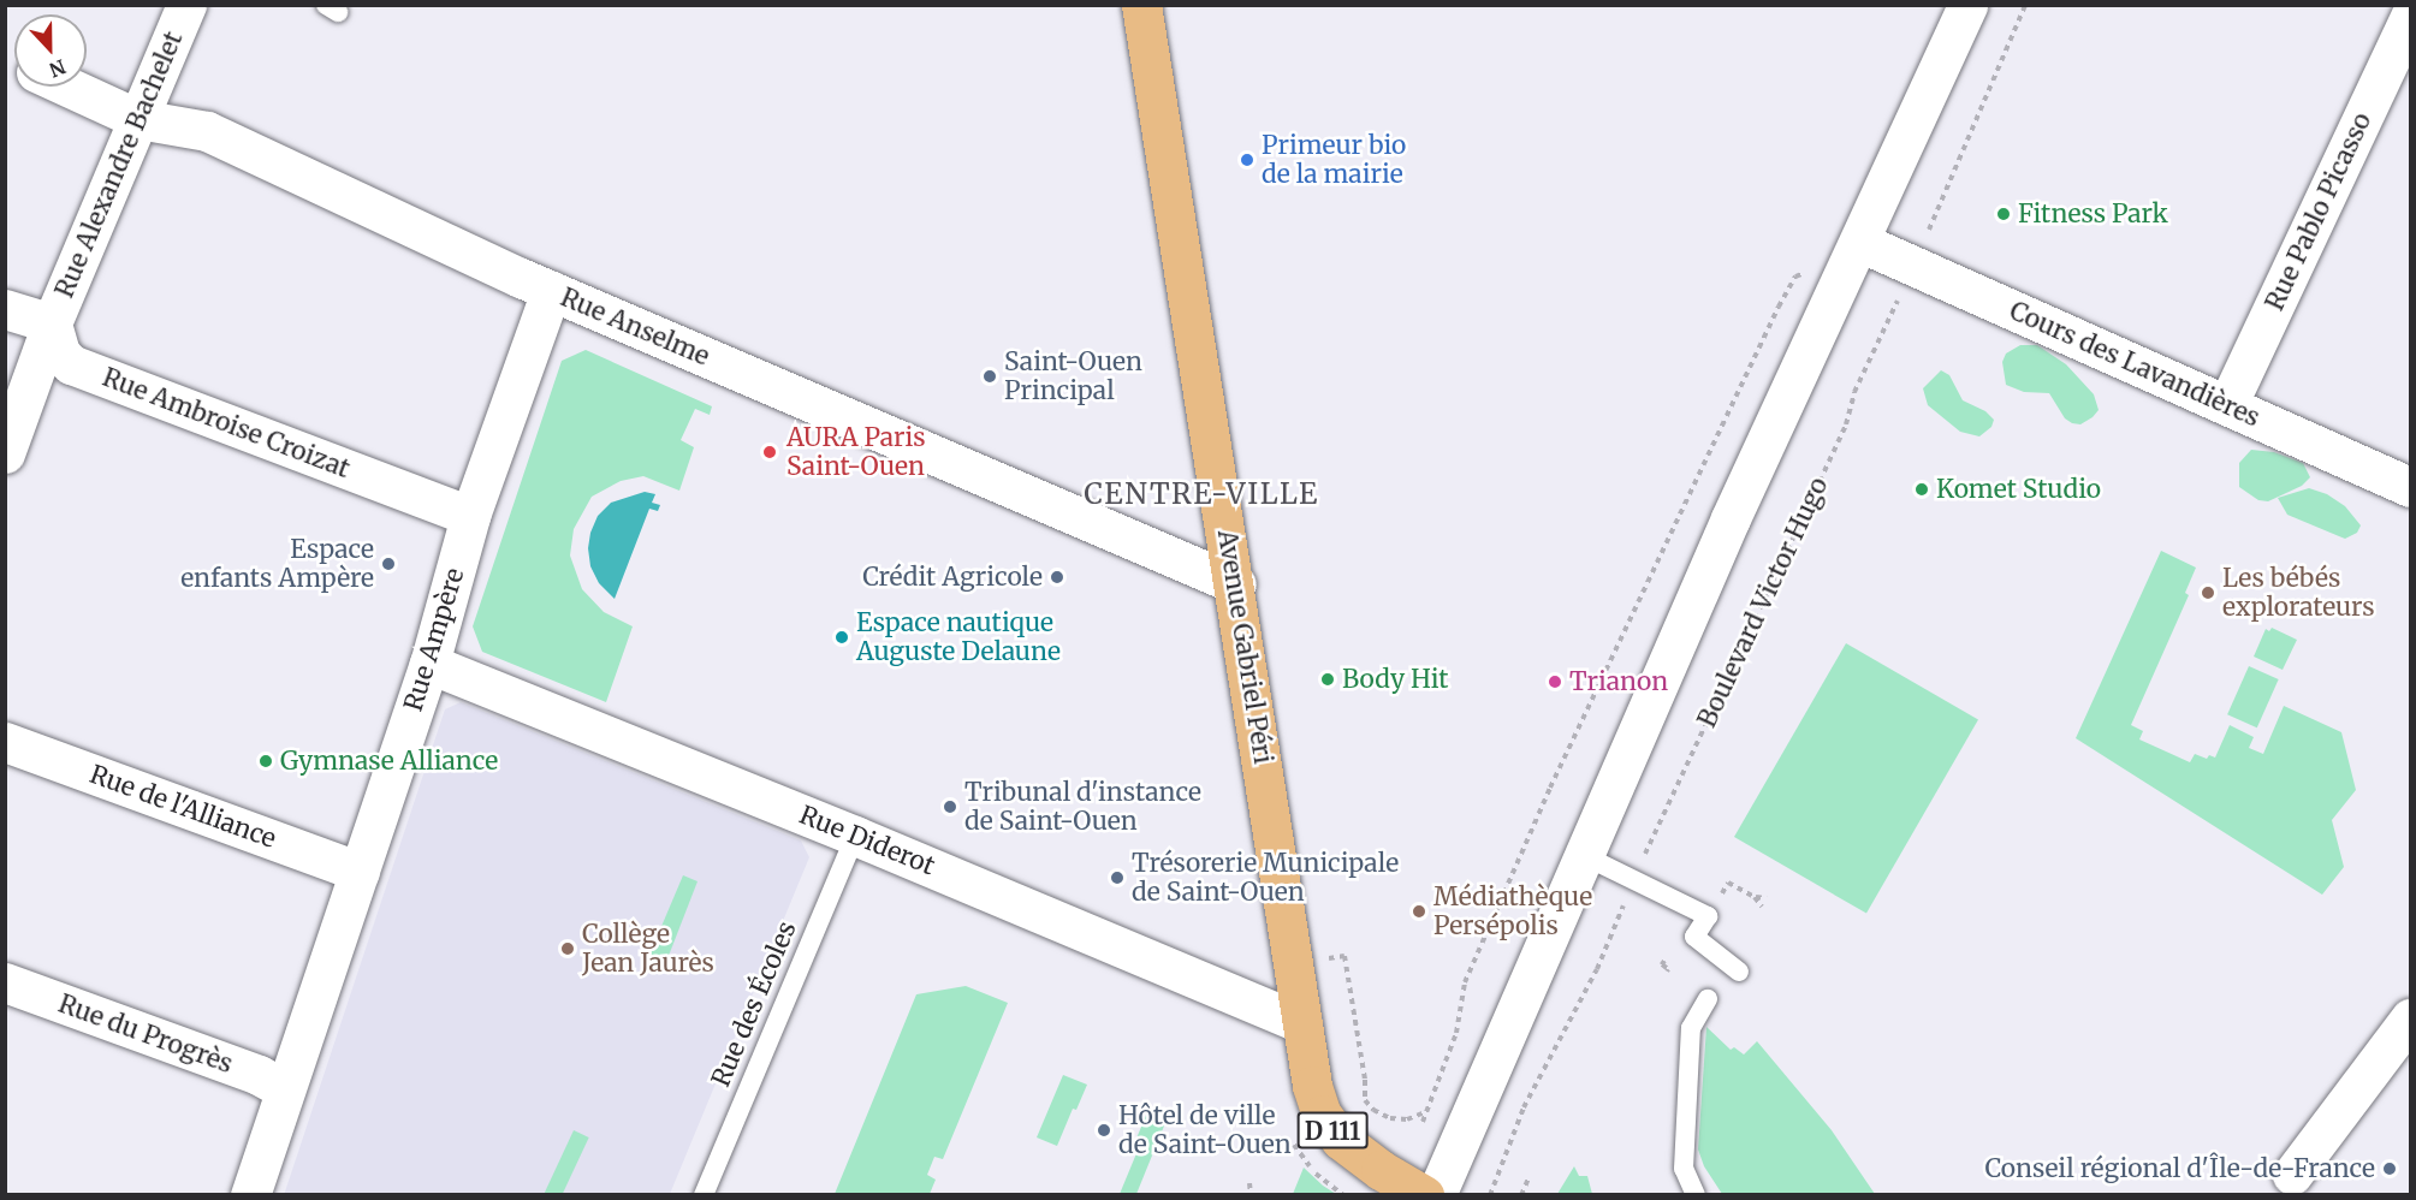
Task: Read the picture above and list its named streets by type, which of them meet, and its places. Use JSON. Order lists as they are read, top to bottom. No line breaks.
{"streets":{"main road":["Avenue Gabriel Péri","D 111"],"street":["Rue Alexandre Bachelet","Rue Pablo Picasso","Rue Anselme","Cours des Lavandières","Rue Ambroise Croizat","Rue Ampère","Rue de l'Alliance","Rue Diderot","Rue du Progrès"],"lane":["Rue des Écoles"],"path":["Boulevard Victor Hugo"]},"crossings":[["Rue Alexandre Bachelet","Rue Anselme"],["Rue Alexandre Bachelet","Rue Ambroise Croizat"],["Rue Pablo Picasso","Cours des Lavandières"],["Rue Anselme","Rue Ampère"],["Rue Anselme","Avenue Gabriel Péri"],["Cours des Lavandières","Boulevard Victor Hugo"],["Rue Ambroise Croizat","Rue Ampère"],["Rue Ampère","Rue de l'Alliance"],["Rue Ampère","Rue Diderot"],["Rue Ampère","Rue du Progrès"],["Avenue Gabriel Péri","Rue Diderot"],["Rue Diderot","Rue des Écoles"]],"districts":["CENTRE-VILLE"],"places":["Primeur bio de la mairie","Fitness Park","Saint-Ouen Principal","AURA Paris Saint-Ouen","Komet Studio","Espace enfants Ampère","Crédit Agricole","Les bébés explorateurs","Espace nautique Auguste Delaune","Body Hit","Trianon","Gymnase Alliance","Tribunal d'instance de Saint-Ouen","Trésorerie Municipale de Saint-Ouen","Médiathèque Persépolis","Collège Jean Jaurès","Hôtel de ville de Saint-Ouen","Conseil régional d'Île-de-France"],"north":"bottom"}
